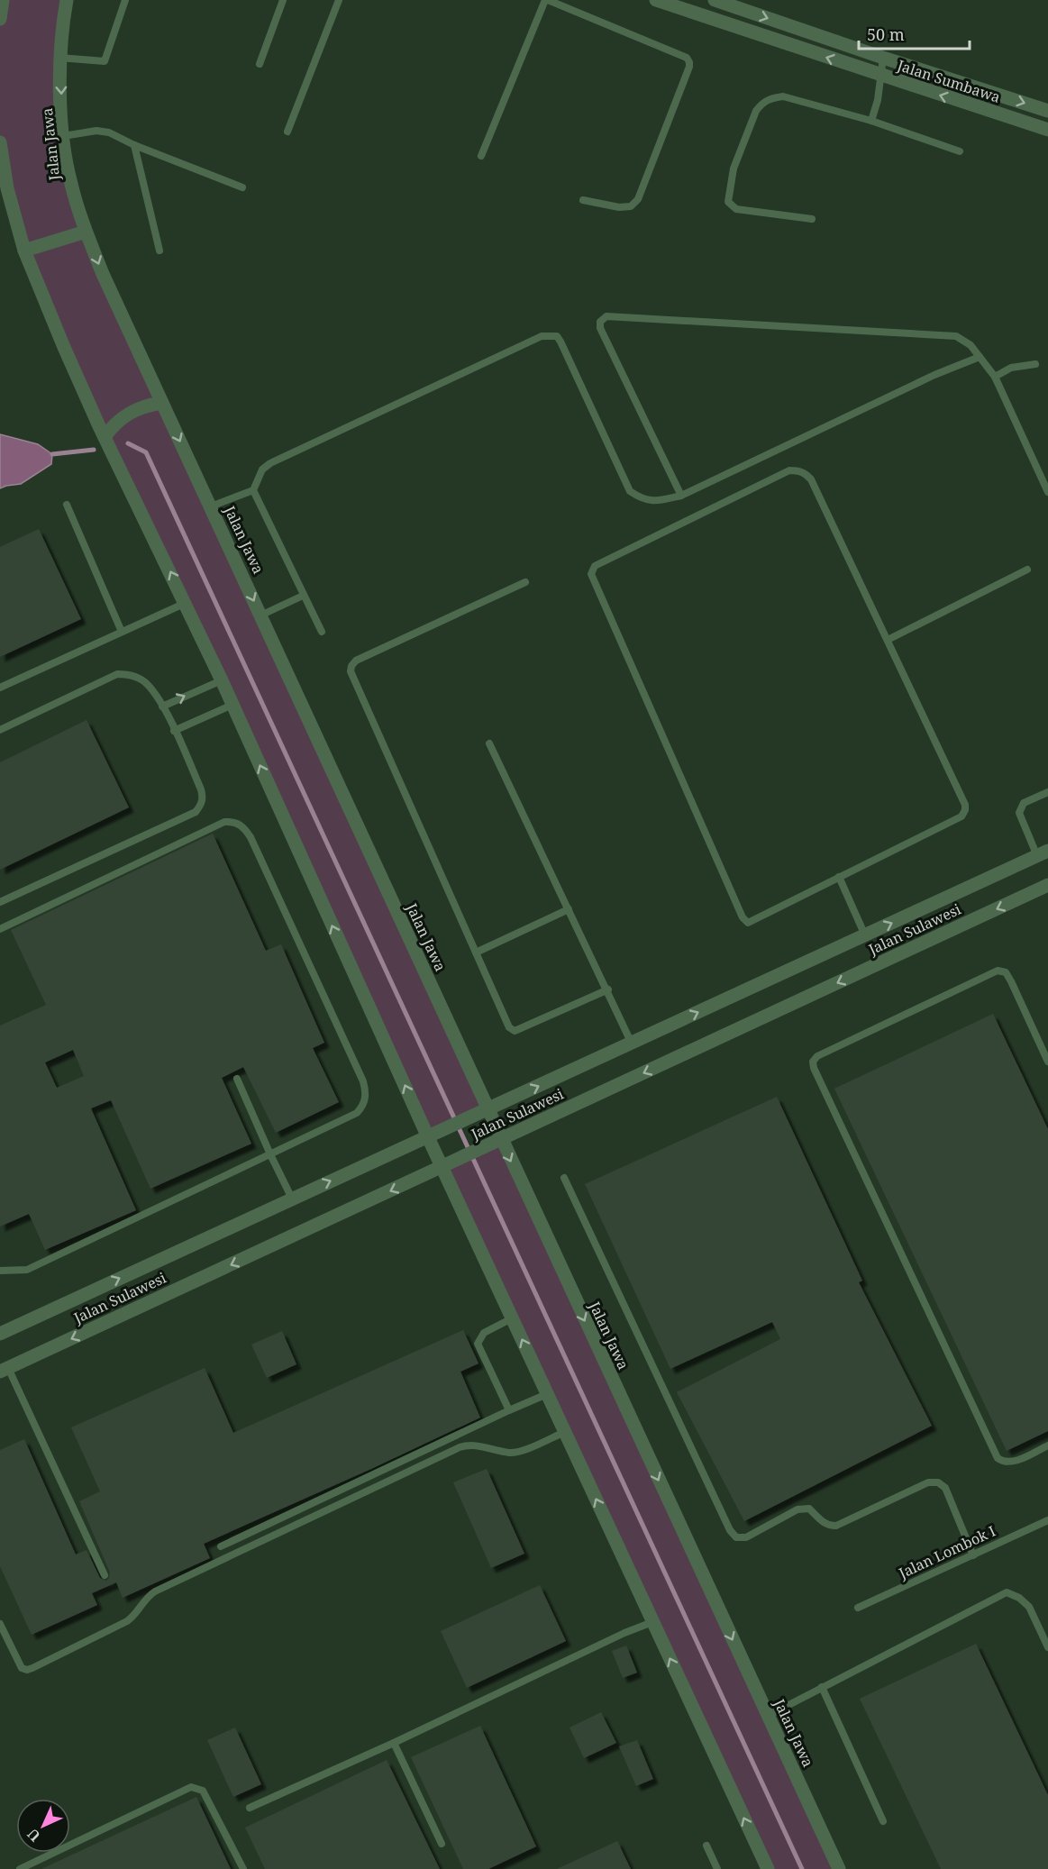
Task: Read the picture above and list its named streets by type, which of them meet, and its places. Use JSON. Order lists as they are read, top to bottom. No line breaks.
{"streets":{"street":["Jalan Sumbawa","Jalan Jawa","Jalan Sulawesi"],"lane":["Jalan Lombok I"]},"crossings":[["Jalan Jawa","Jalan Sulawesi"]],"scale_bar":"50 m","north":"bottom left"}
